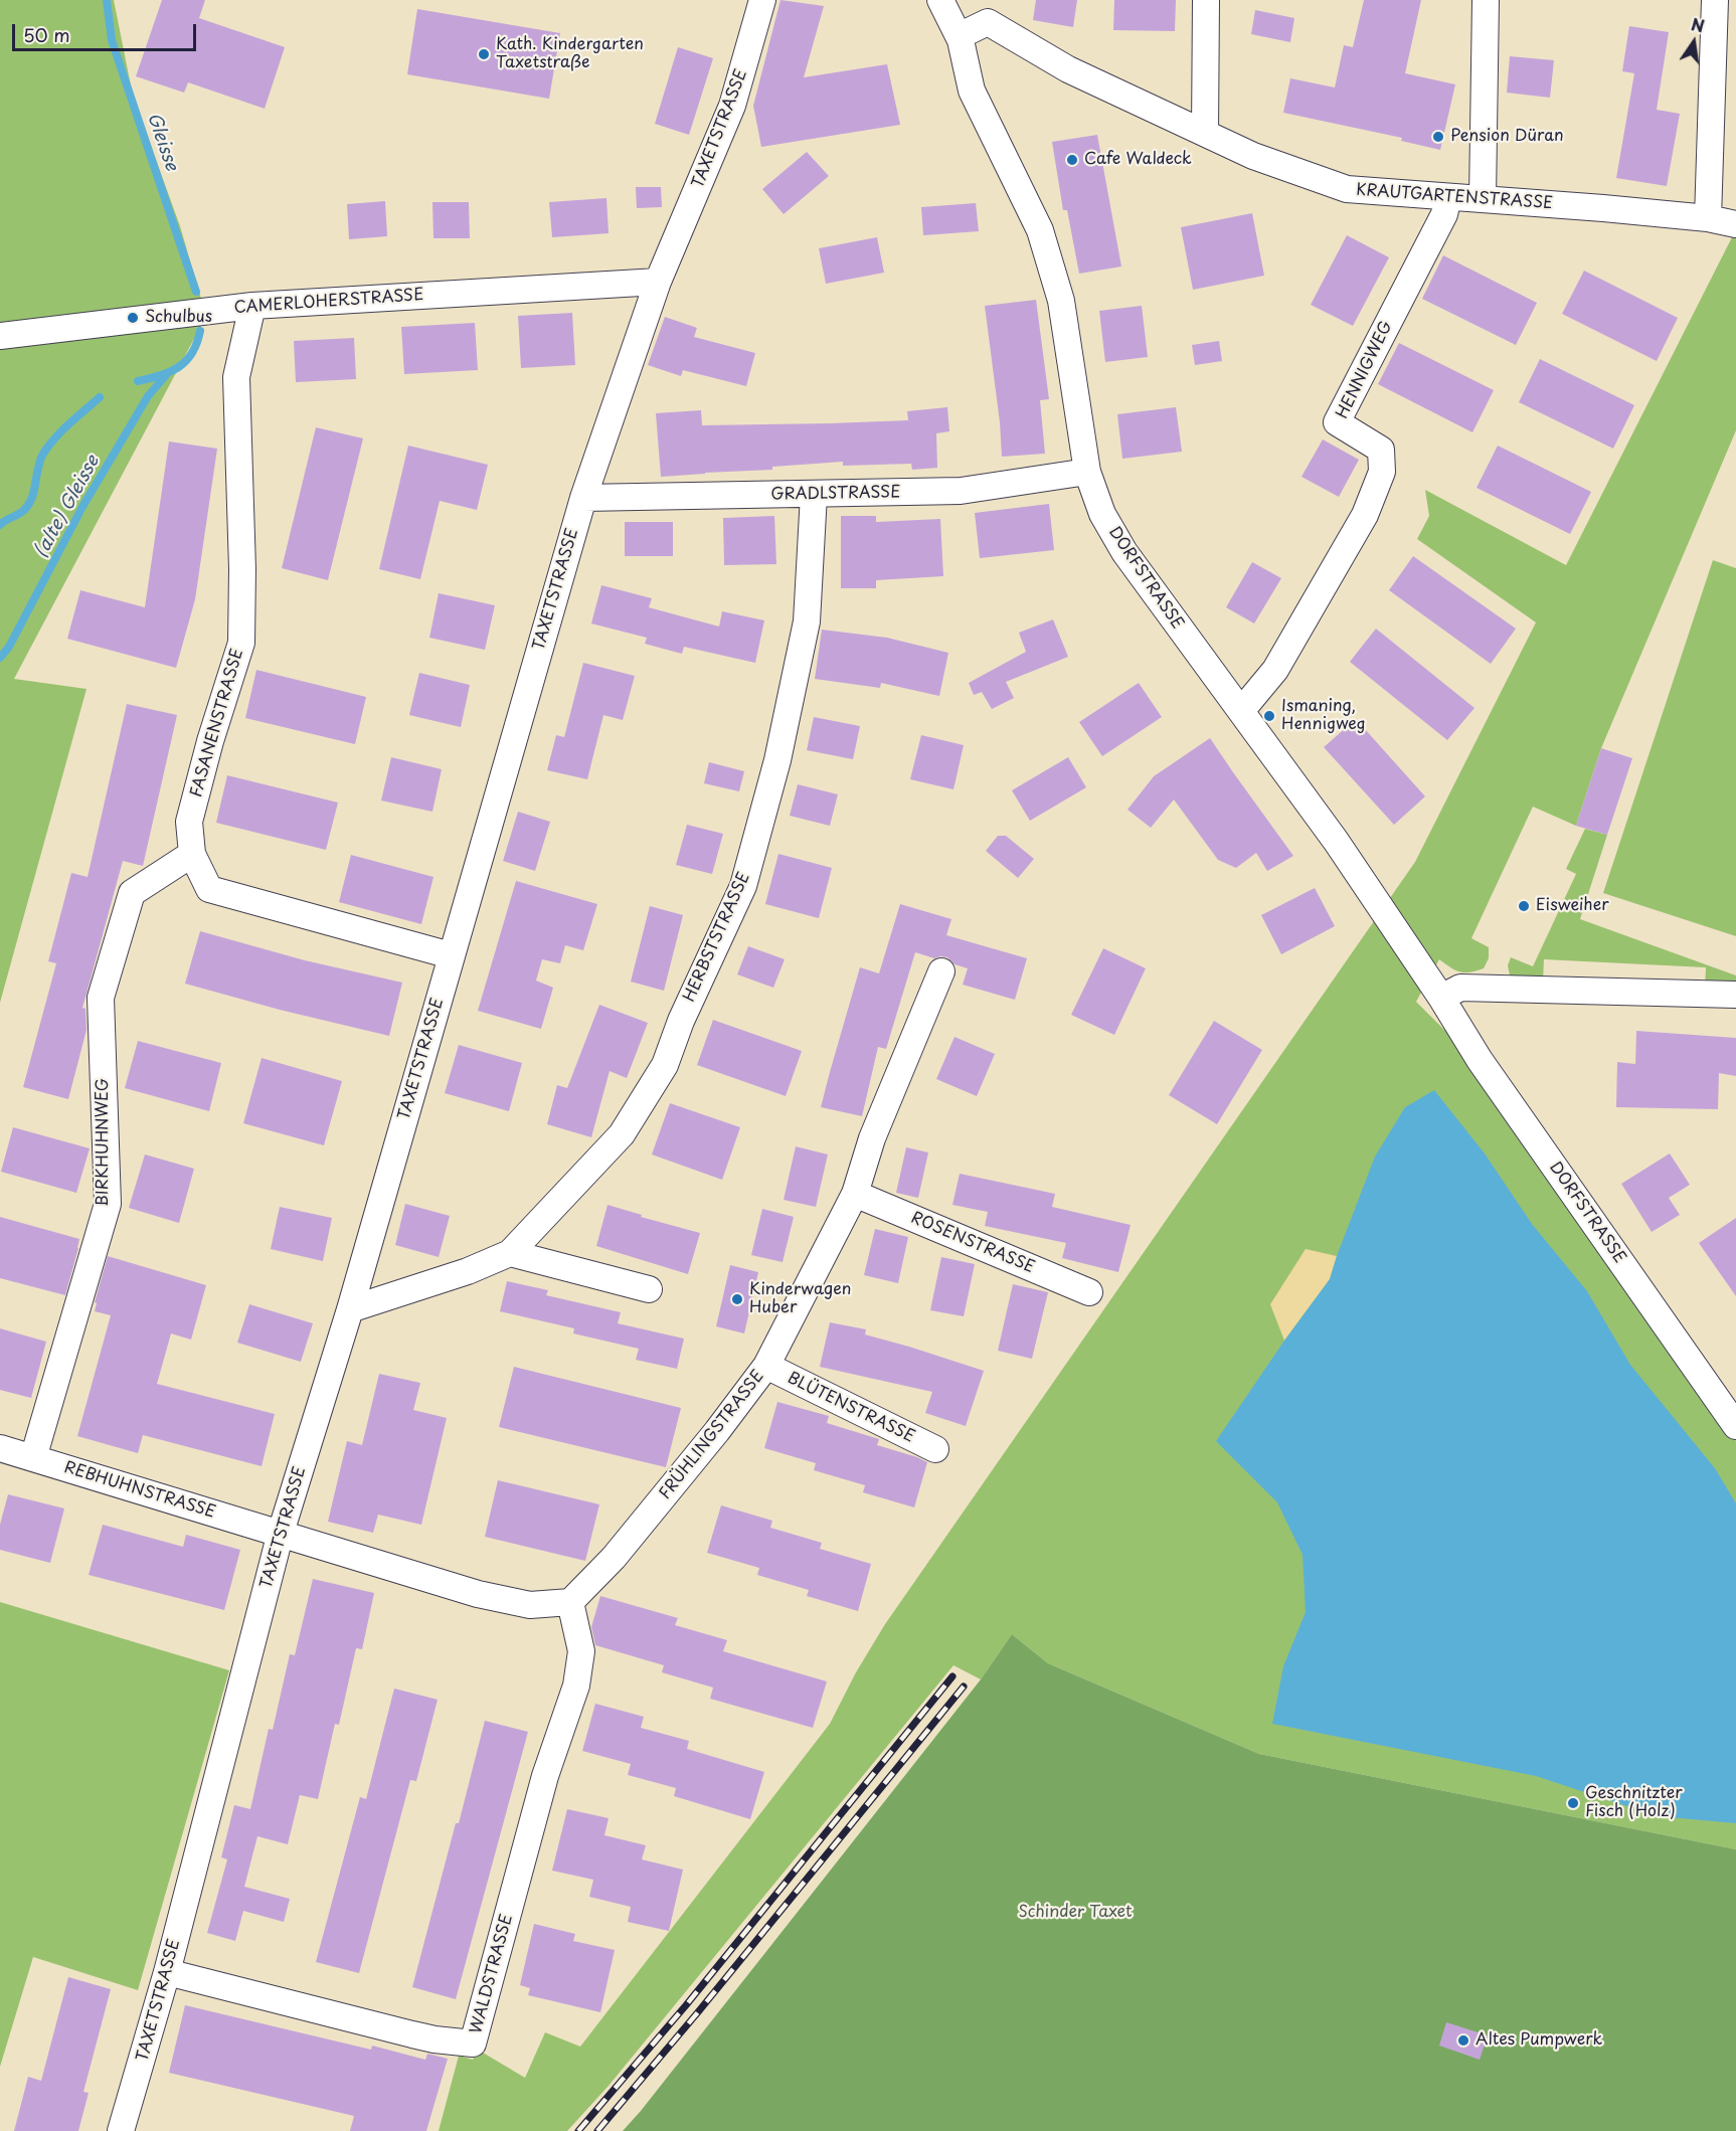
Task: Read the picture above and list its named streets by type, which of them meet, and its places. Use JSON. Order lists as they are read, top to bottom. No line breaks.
{"streets":{"street":["TAXETSTRASSE","KRAUTGARTENSTRASSE","CAMERLOHERSTRASSE","HENNIGWEG","GRADLSTRASSE","DORFSTRASSE","FASANENSTRASSE","HERBSTSTRASSE","BIRKHUHNWEG","ROSENSTRASSE","BLÜTENSTRASSE","FRÜHLINGSTRASSE","REBHUHNSTRASSE","WALDSTRASSE"]},"crossings":[["TAXETSTRASSE","CAMERLOHERSTRASSE"],["TAXETSTRASSE","GRADLSTRASSE"],["TAXETSTRASSE","FASANENSTRASSE"],["TAXETSTRASSE","HERBSTSTRASSE"],["TAXETSTRASSE","REBHUHNSTRASSE"],["TAXETSTRASSE","WALDSTRASSE"],["KRAUTGARTENSTRASSE","HENNIGWEG"],["KRAUTGARTENSTRASSE","DORFSTRASSE"],["CAMERLOHERSTRASSE","FASANENSTRASSE"],["HENNIGWEG","DORFSTRASSE"],["GRADLSTRASSE","DORFSTRASSE"],["GRADLSTRASSE","HERBSTSTRASSE"],["FASANENSTRASSE","BIRKHUHNWEG"],["BIRKHUHNWEG","REBHUHNSTRASSE"],["ROSENSTRASSE","FRÜHLINGSTRASSE"],["BLÜTENSTRASSE","FRÜHLINGSTRASSE"],["FRÜHLINGSTRASSE","WALDSTRASSE"]],"water":["Gleisse","(alte) Gleisse"],"parks":["Schinder Taxet"],"places":["Kath. Kindergarten Taxetstraße","Pension Düran","Cafe Waldeck","Schulbus","Ismaning, Hennigweg","Eisweiher","Kinderwagen Huber","Geschnitzter Fisch (Holz)","Altes Pumpwerk"],"scale_bar":"50 m","north":"top"}
